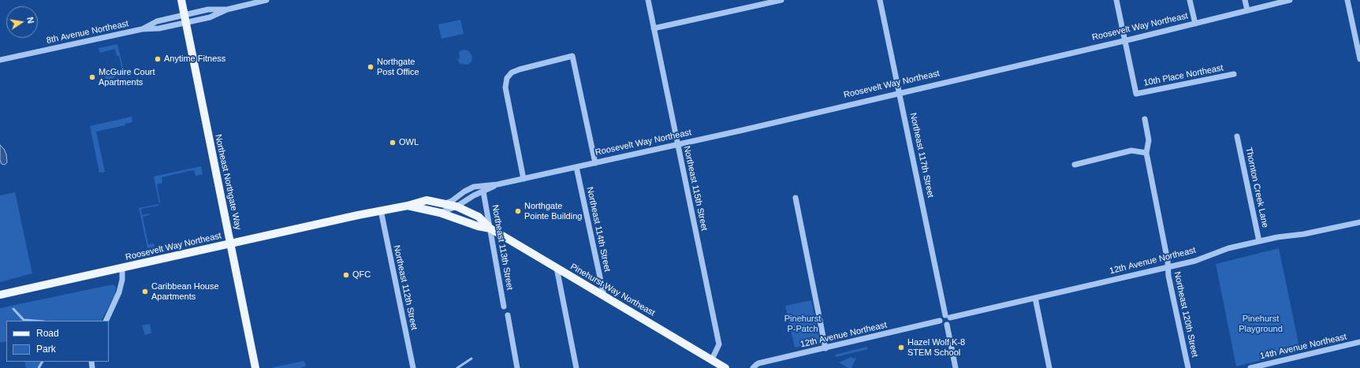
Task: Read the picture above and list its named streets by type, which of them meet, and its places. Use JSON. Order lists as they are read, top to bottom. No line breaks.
{"streets":{"main road":["Roosevelt Way Northeast","Northeast Northgate Way","Pinehurst Way Northeast"],"street":["8th Avenue Northeast","10th Place Northeast","Northeast 117th Street","Thornton Creek Lane","Northeast 115th Street","Northeast 114th Street","Northeast 113th Street","12th Avenue Northeast","Northeast 112th Street","Northeast 120th Street","14th Avenue Northeast"]},"crossings":[["Roosevelt Way Northeast","10th Place Northeast"],["Roosevelt Way Northeast","Northeast 117th Street"],["Roosevelt Way Northeast","Northeast Northgate Way"],["Roosevelt Way Northeast","Northeast 115th Street"],["Roosevelt Way Northeast","Northeast 114th Street"],["Roosevelt Way Northeast","Northeast 113th Street"],["Roosevelt Way Northeast","Northeast 112th Street"],["Roosevelt Way Northeast","Pinehurst Way Northeast"],["8th Avenue Northeast","Northeast Northgate Way"],["Northeast 117th Street","12th Avenue Northeast"],["Thornton Creek Lane","12th Avenue Northeast"],["Northeast 115th Street","Pinehurst Way Northeast"],["Northeast 114th Street","Pinehurst Way Northeast"],["Northeast 113th Street","Pinehurst Way Northeast"],["12th Avenue Northeast","Northeast 120th Street"]],"parks":["Pinehurst P-Patch","Pinehurst Playground"],"places":["Anytime Fitness","Northgate Post Office","McGuire Court Apartments","OWL","Northgate Pointe Building","QFC","Caribbean House Apartments","Hazel Wolf K-8 STEM School"],"legend":["Road","Park"],"north":"right"}
